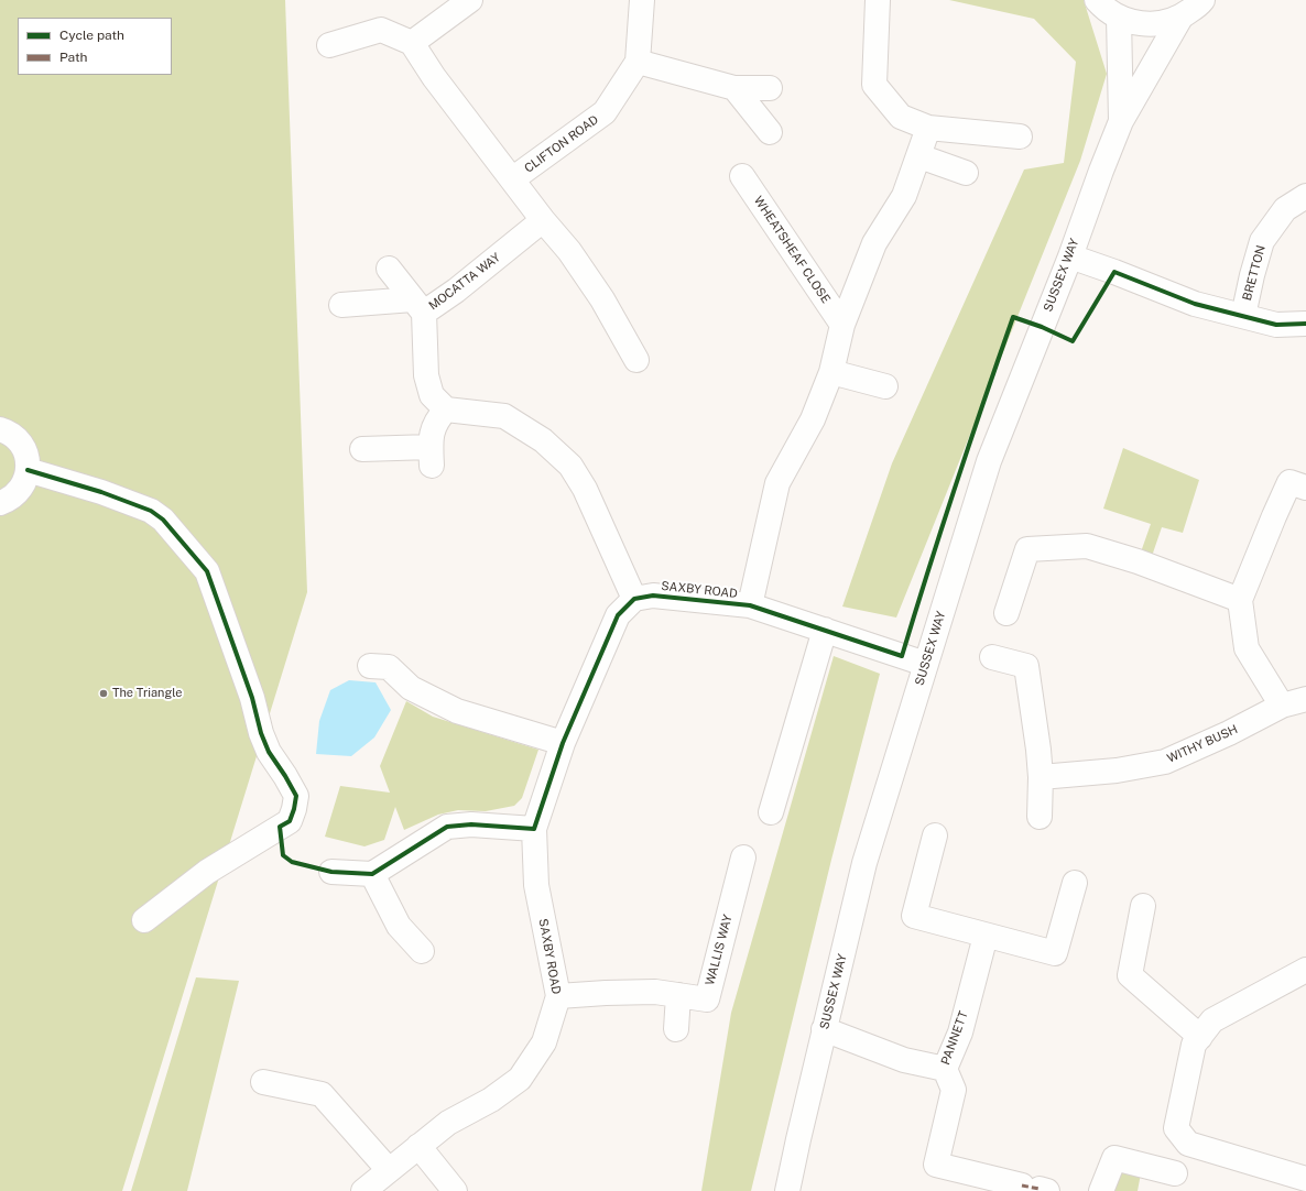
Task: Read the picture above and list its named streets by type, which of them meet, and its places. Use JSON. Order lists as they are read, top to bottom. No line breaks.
{"streets":{"street":["CLIFTON ROAD","WHEATSHEAF CLOSE","BRETTON","SUSSEX WAY","MOCATTA WAY","SAXBY ROAD","WITHY BUSH","WALLIS WAY","PANNETT"]},"crossings":[["CLIFTON ROAD","MOCATTA WAY"],["SUSSEX WAY","SAXBY ROAD"],["SUSSEX WAY","PANNETT"],["SAXBY ROAD","WALLIS WAY"]],"places":["The Triangle"],"legend":["Cycle path","Path"]}
